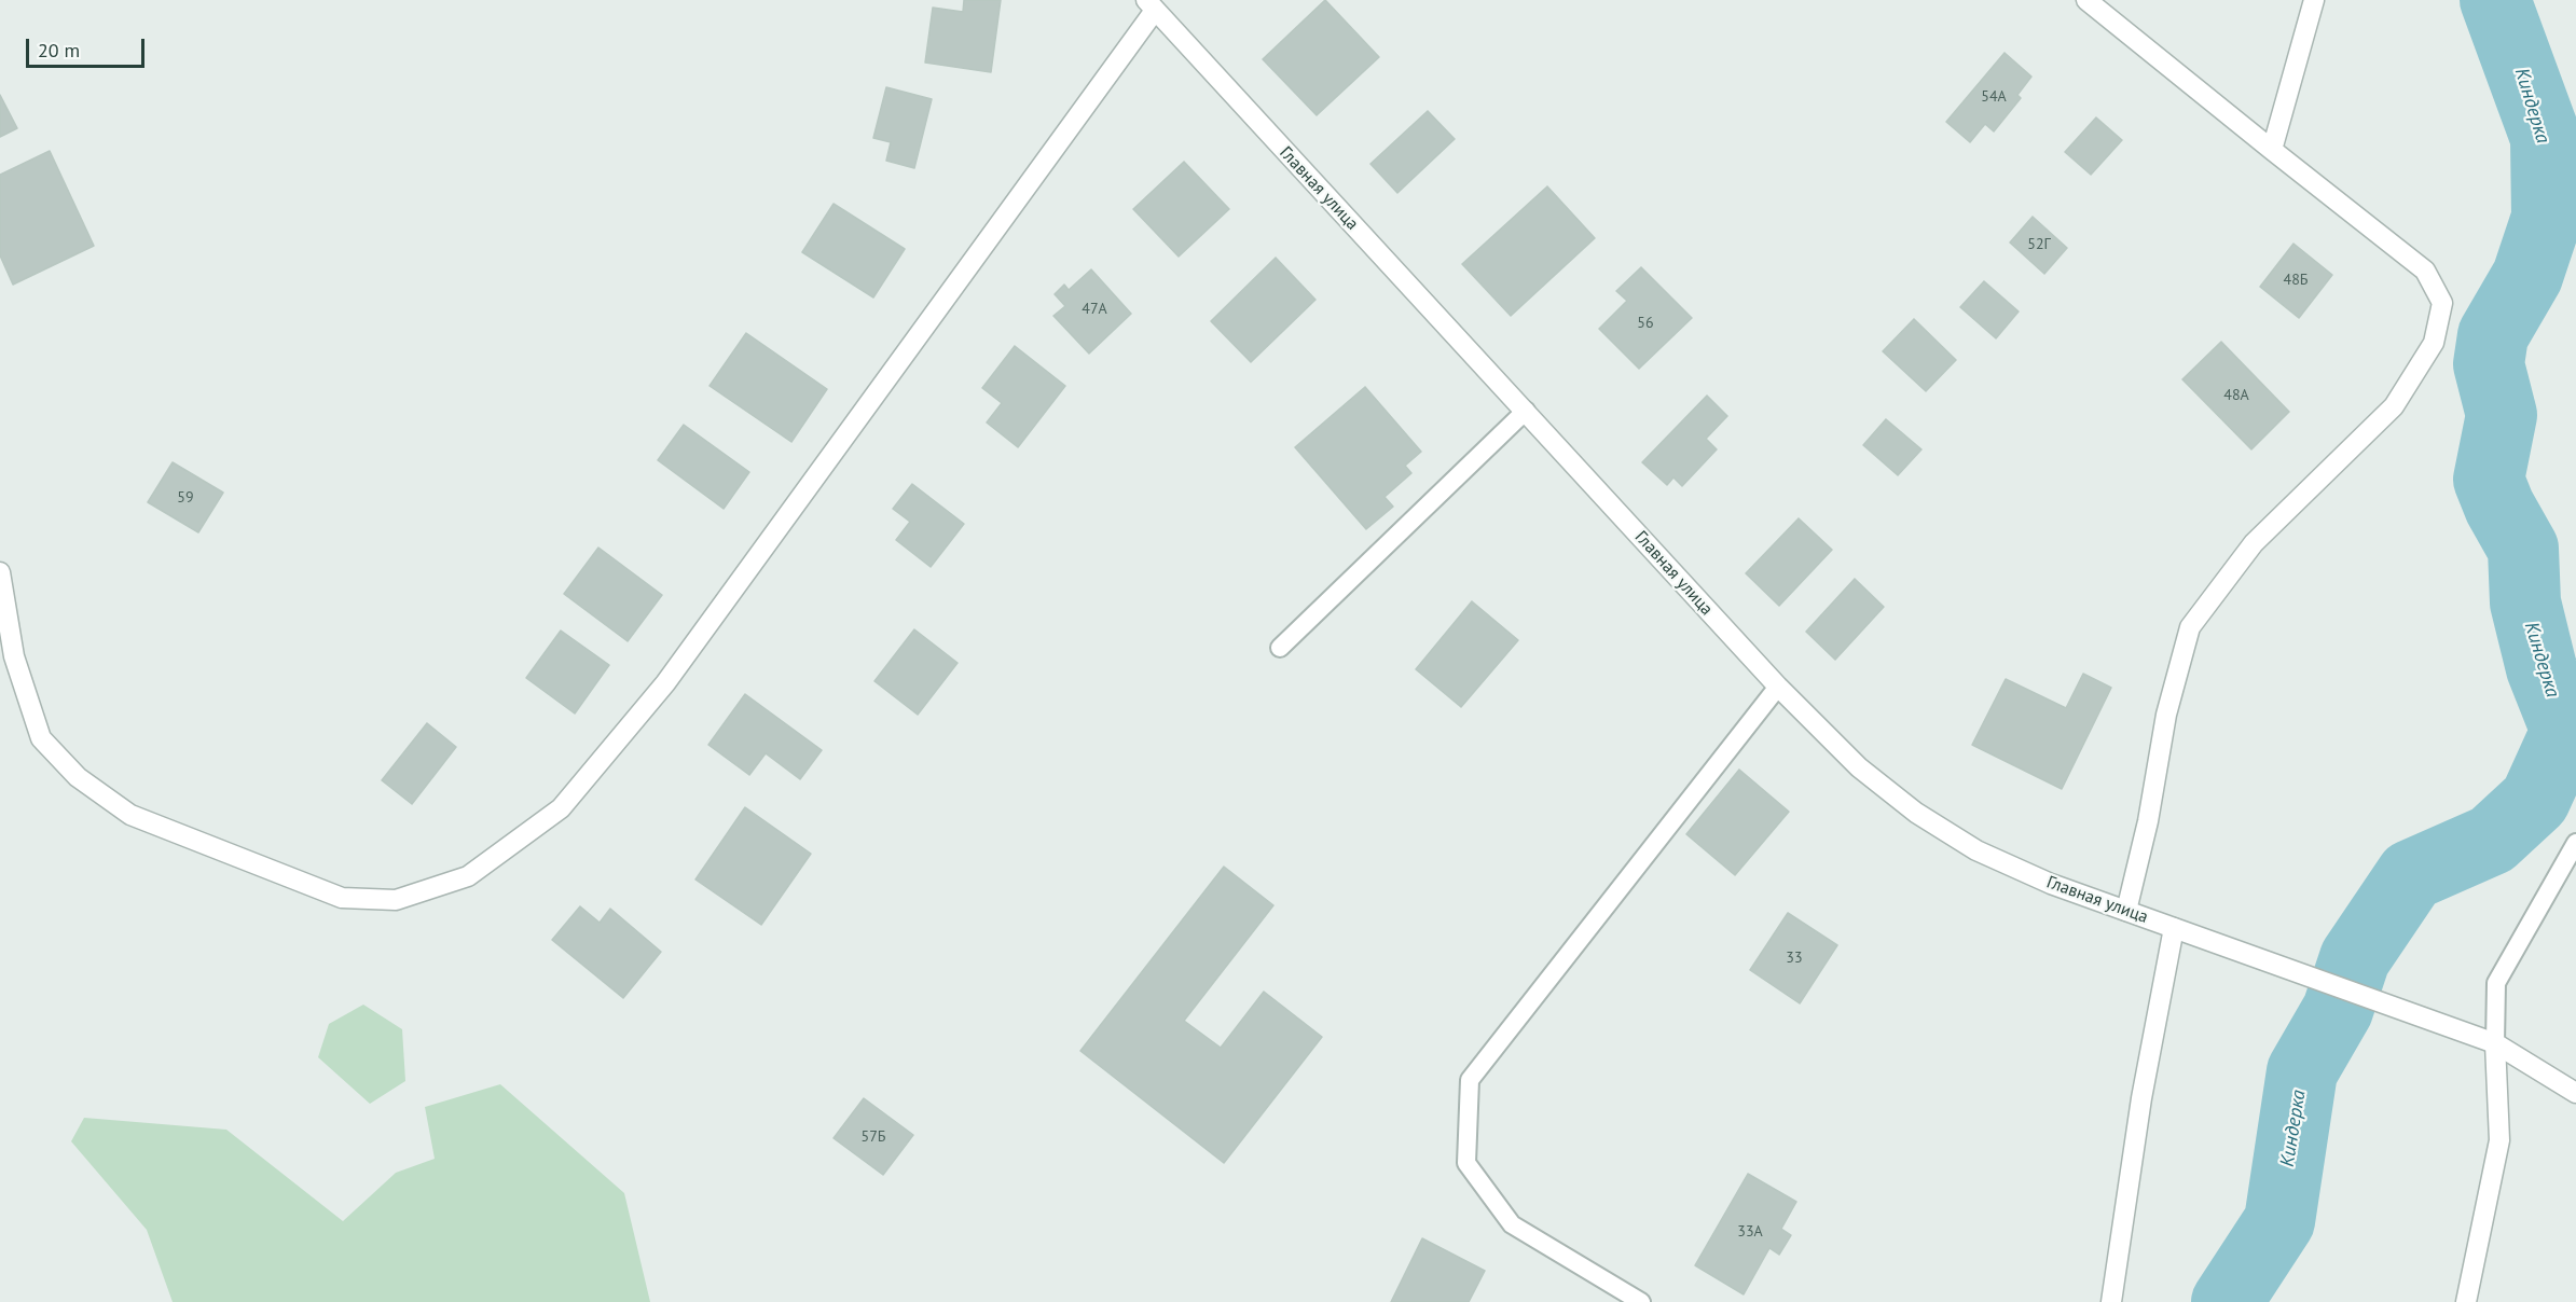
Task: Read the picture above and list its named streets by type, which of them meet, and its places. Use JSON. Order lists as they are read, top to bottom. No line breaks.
{"streets":{"street":["Главная улица"]},"water":["Киндерка"],"house_numbers":["54А","52Г","48Б","47А","56","48А","59","33","57Б","33А"],"scale_bar":"20 m"}
